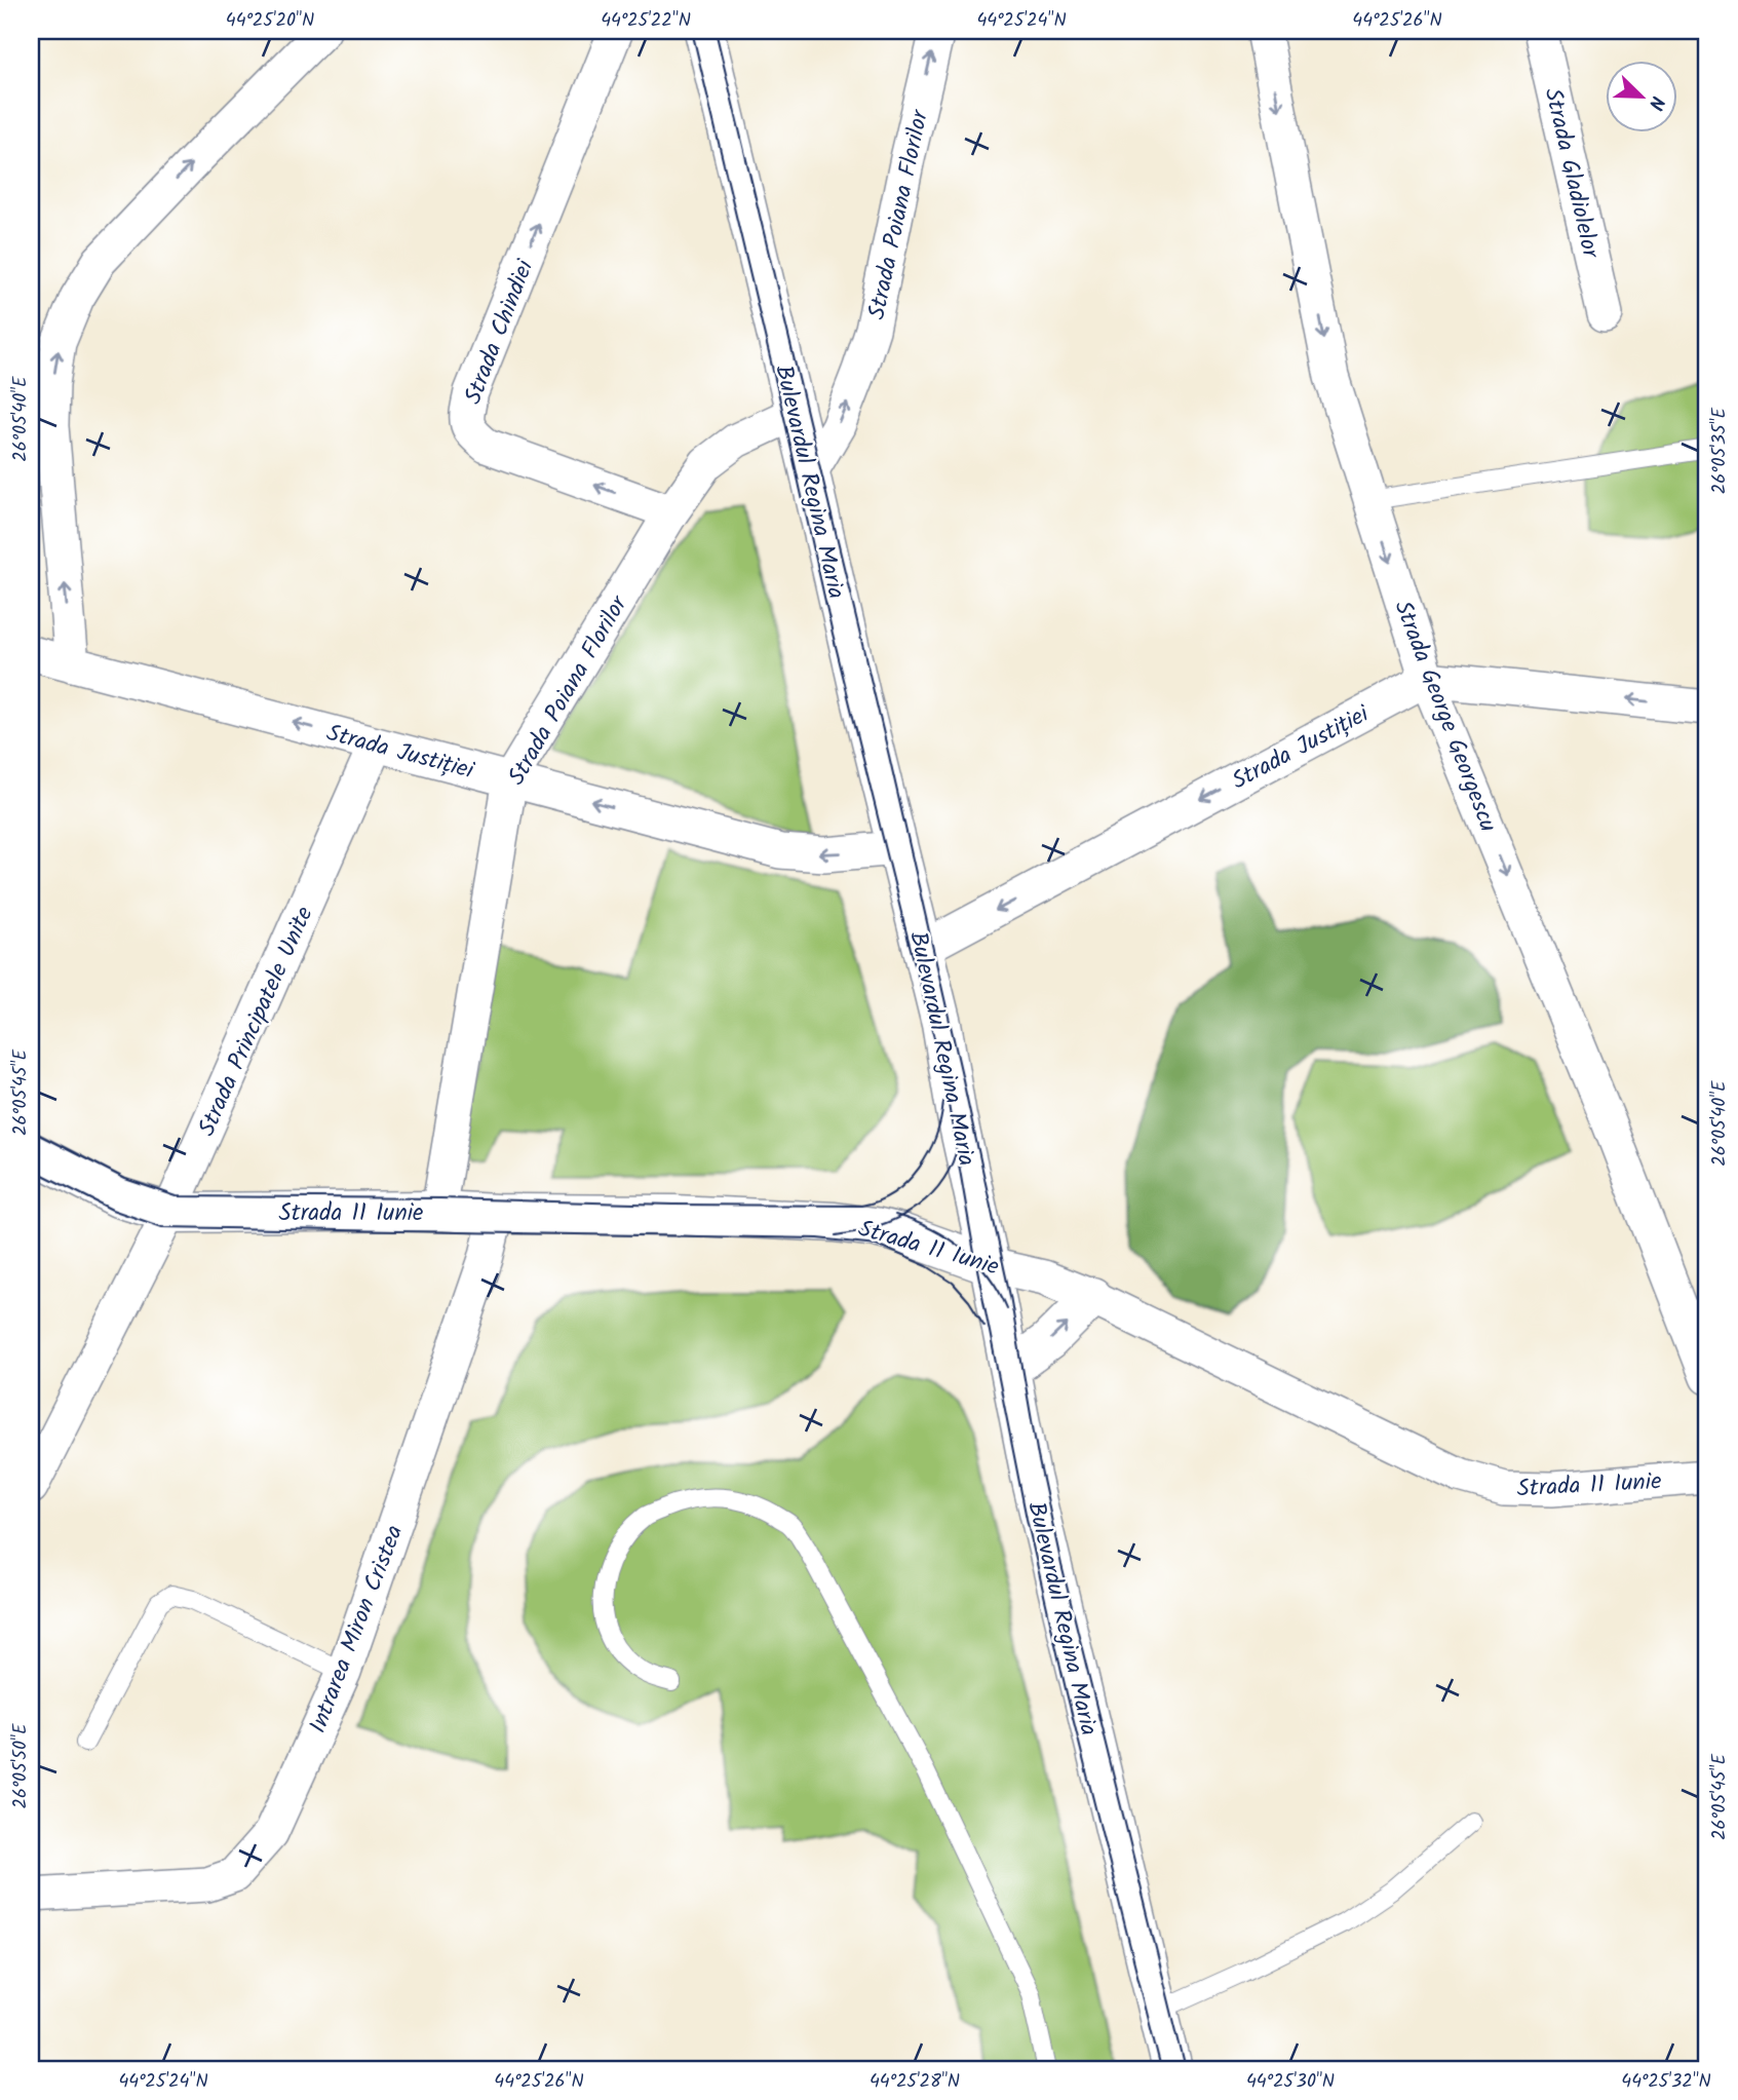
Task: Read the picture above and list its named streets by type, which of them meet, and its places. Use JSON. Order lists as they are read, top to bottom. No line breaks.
{"streets":{"main road":["Bulevardul Regina Maria","Strada 11 Iunie"],"street":["Strada Gladiolelor","Strada Poiana Florilor","Strada Chindiei","Strada George Georgescu","Strada Justiției","Strada Principatele Unite","Intrarea Miron Cristea"]},"crossings":[["Strada Poiana Florilor","Strada Chindiei"],["Strada Poiana Florilor","Bulevardul Regina Maria"],["Strada Poiana Florilor","Strada Justiției"],["Strada Poiana Florilor","Strada 11 Iunie"],["Bulevardul Regina Maria","Strada Justiției"],["Bulevardul Regina Maria","Strada 11 Iunie"],["Strada George Georgescu","Strada Justiției"],["Strada Justiției","Strada Principatele Unite"],["Strada Principatele Unite","Strada 11 Iunie"],["Strada 11 Iunie","Intrarea Miron Cristea"]],"one_way":["Strada George Georgescu","Strada Justiției"],"north":"bottom right","coordinates":["44°25'20\"N","44°25'22\"N","44°25'24\"N","44°25'26\"N","26°05'40\"E","26°05'35\"E","26°05'45\"E","26°05'50\"E","44°25'28\"N","44°25'30\"N","44°25'32\"N"]}
